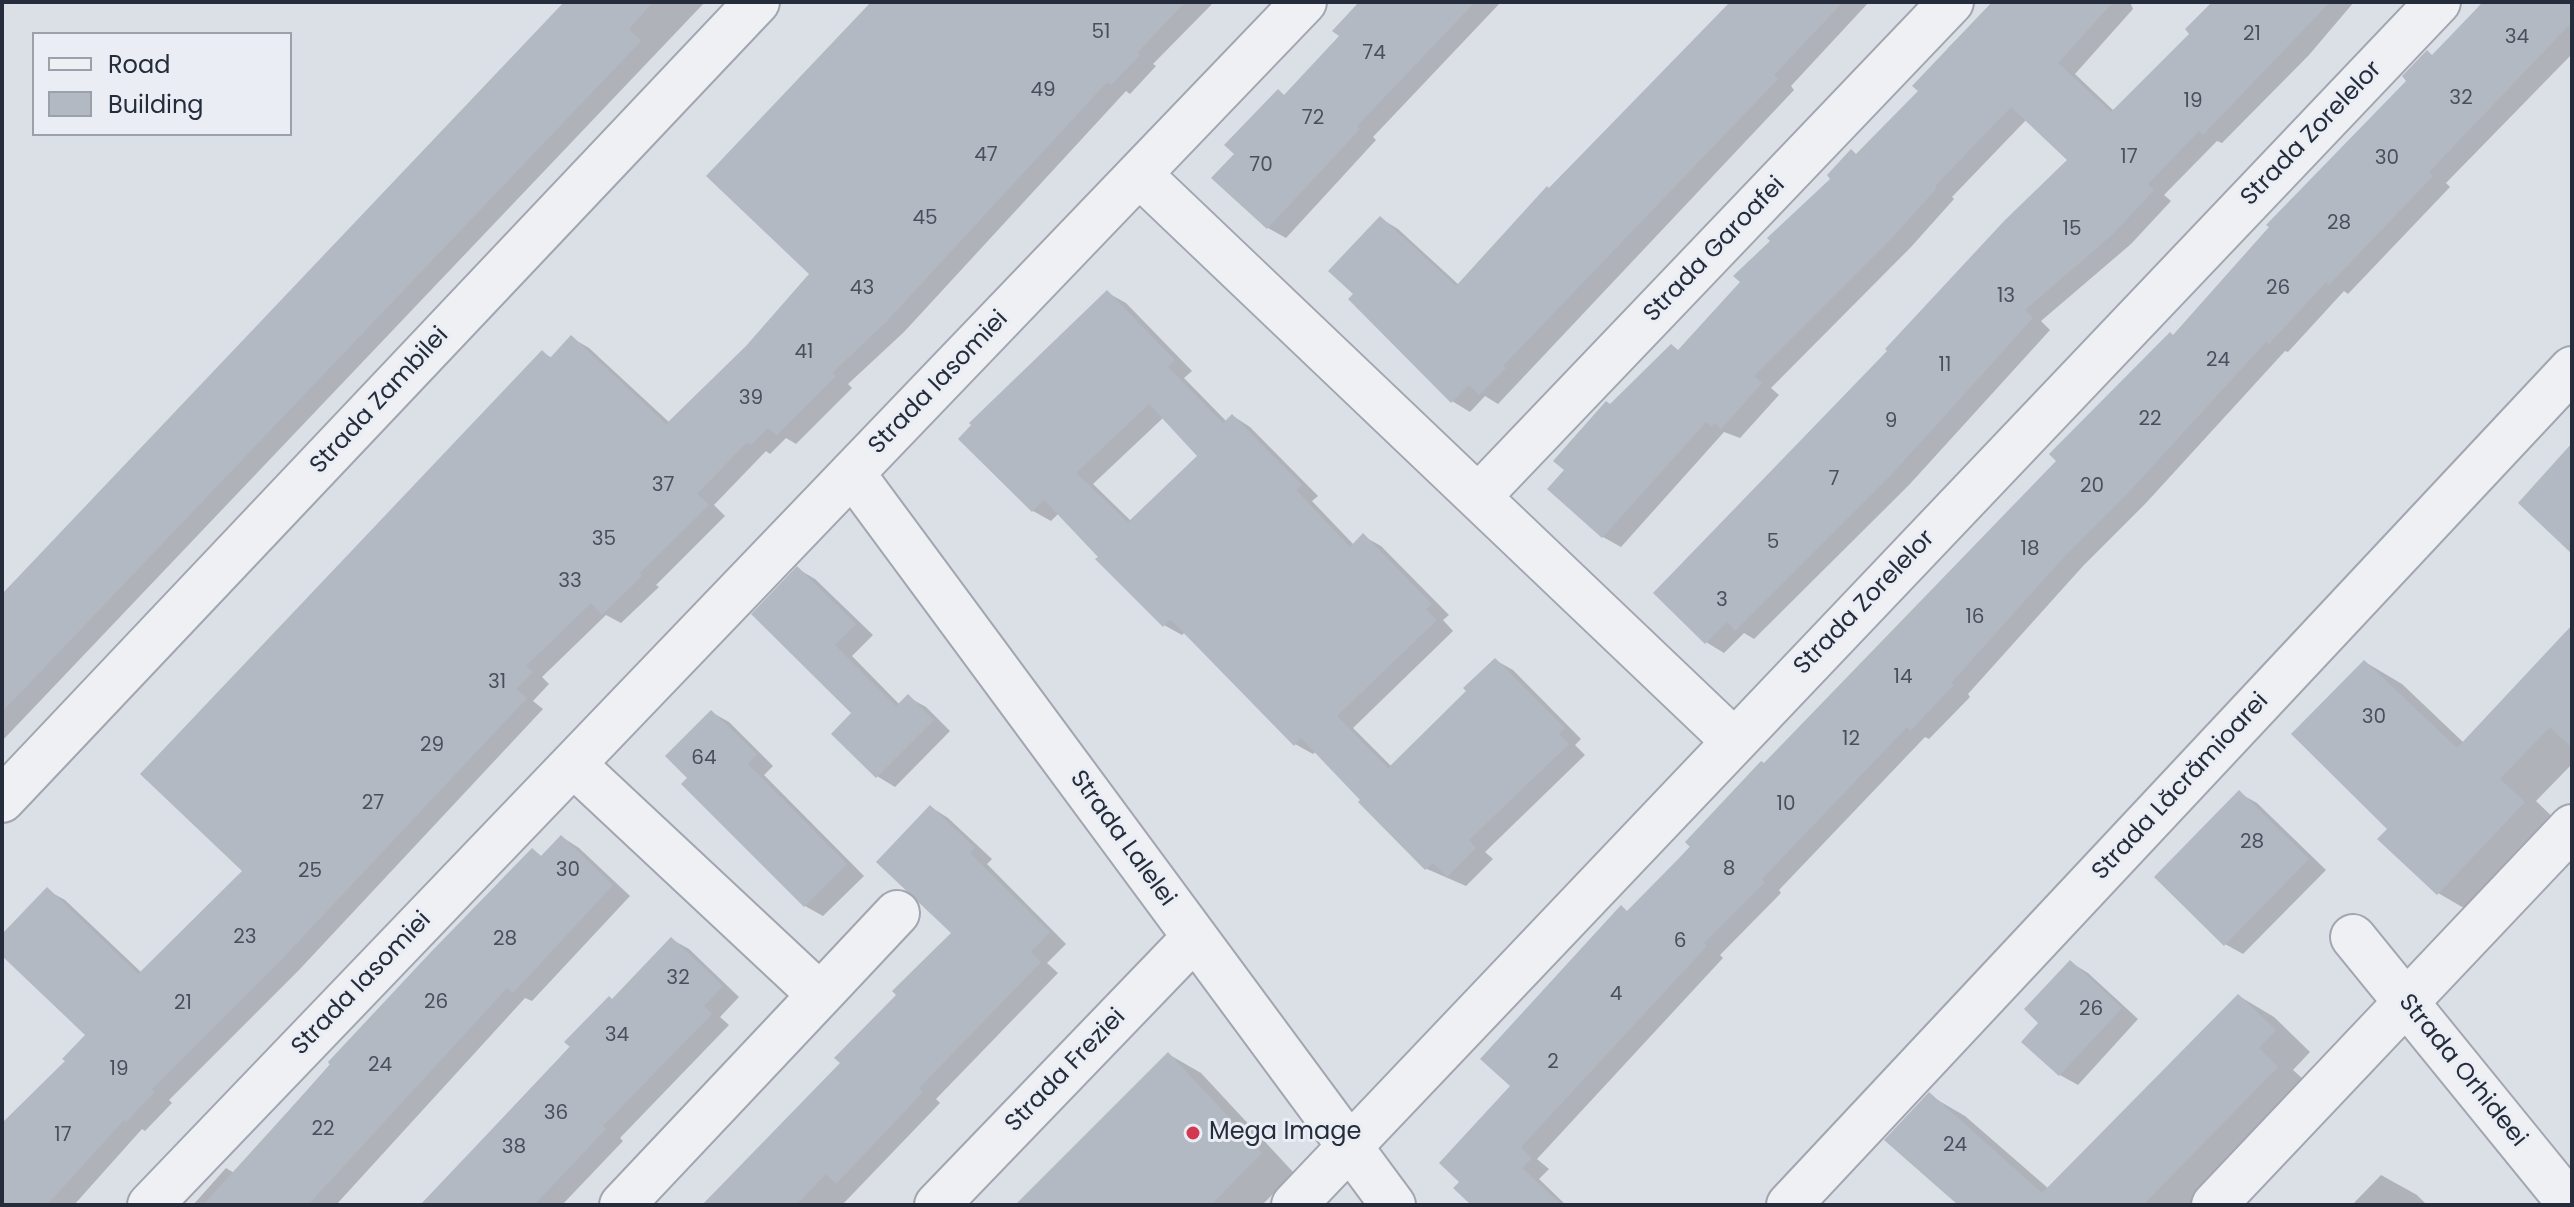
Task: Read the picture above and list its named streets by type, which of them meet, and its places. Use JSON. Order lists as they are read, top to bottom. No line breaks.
{"streets":{"street":["Strada Zorelelor","Strada Garoafei","Strada Iasomiei","Strada Zambilei","Strada Lăcrămioarei","Strada Lalelei","Strada Freziei","Strada Orhideei"]},"crossings":[["Strada Zorelelor","Strada Lalelei"],["Strada Iasomiei","Strada Lalelei"],["Strada Lalelei","Strada Freziei"]],"places":["Mega Image"],"house_numbers":["51","21","34","74","49","32","19","72","47","17","30","70","45","28","15","43","26","13","41","24","11","39","22","9","7","37","20","35","5","18","33","3","16","14","31","30","12","29","64","27","10","28","8","30","25","23","28","6","32","4","26","21","26","34","2","24","19","36","22","17","24","38"],"legend":["Road","Building"]}
